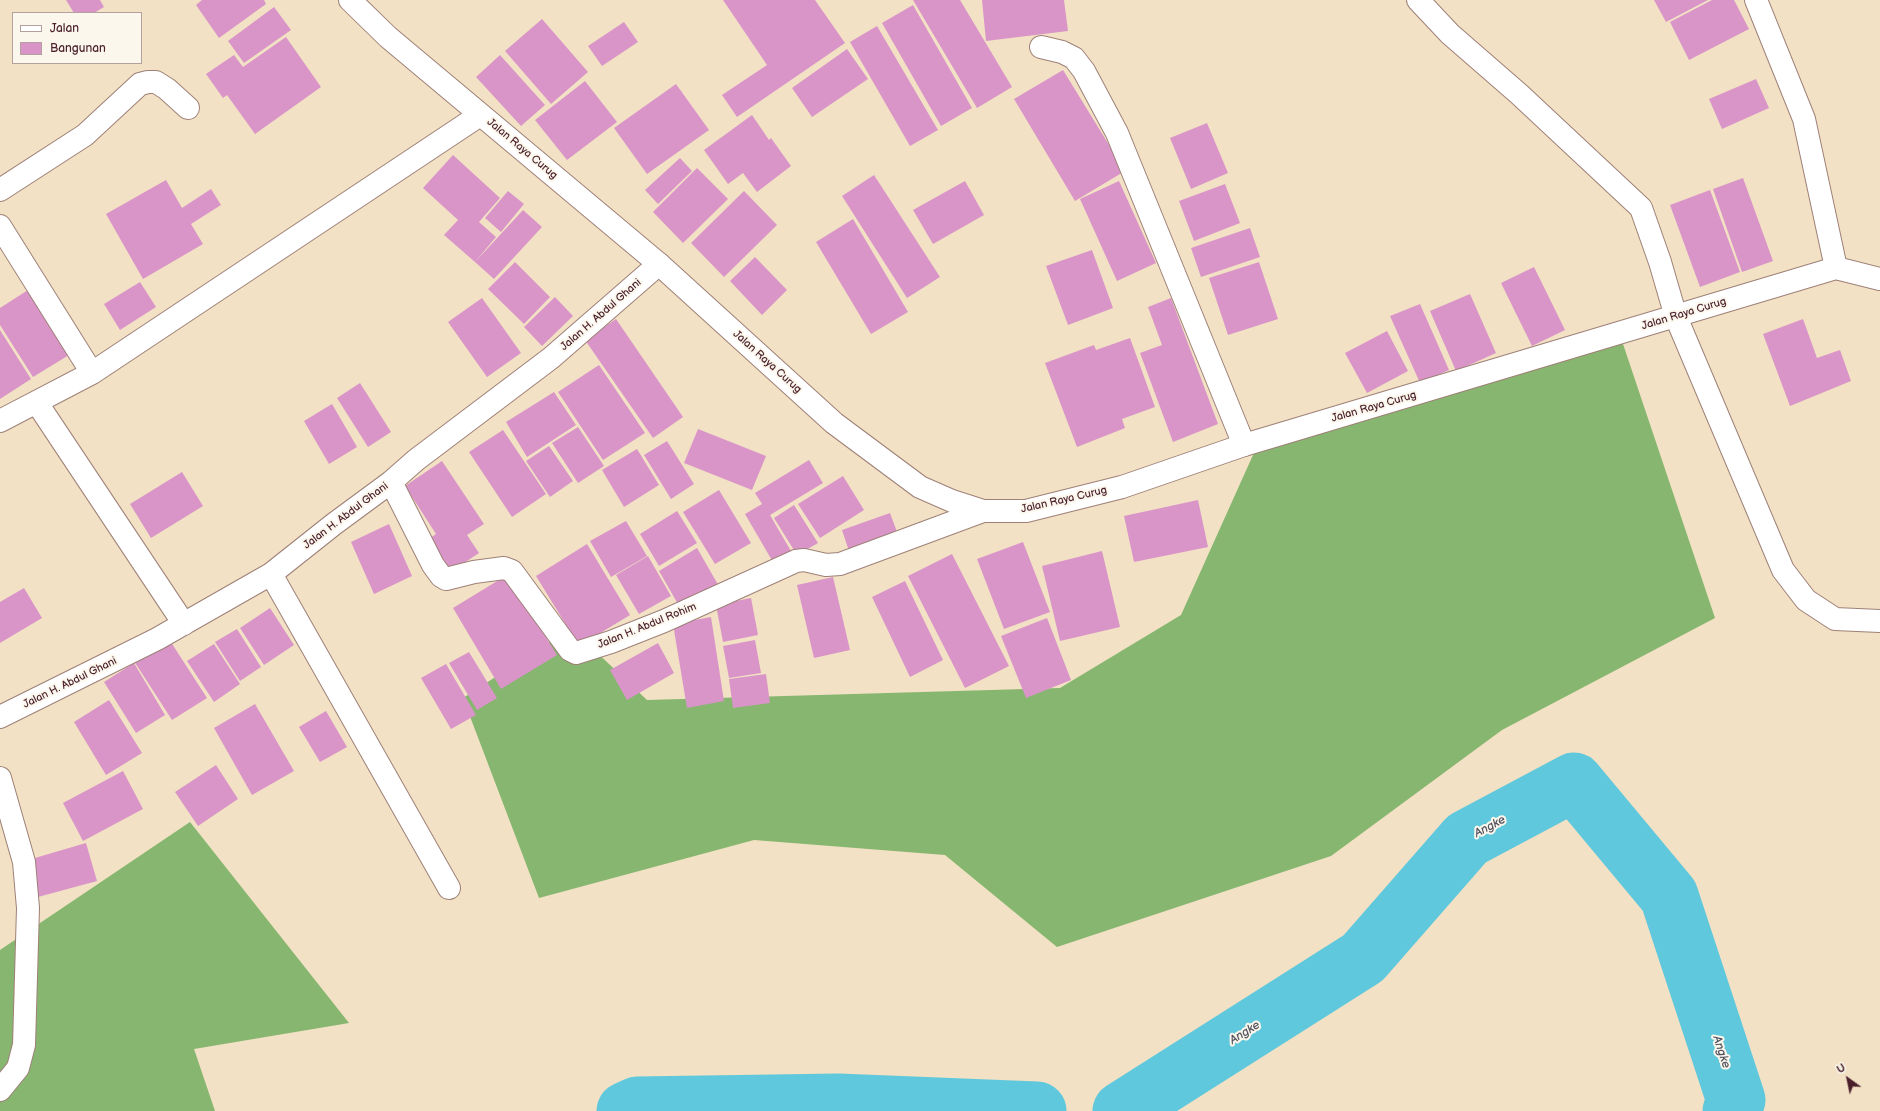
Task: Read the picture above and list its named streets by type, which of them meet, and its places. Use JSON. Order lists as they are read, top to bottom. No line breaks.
{"streets":{"street":["Jalan Raya Curug","Jalan H. Abdul Ghani","Jalan H. Abdul Rohim"]},"crossings":[["Jalan Raya Curug","Jalan H. Abdul Ghani"],["Jalan Raya Curug","Jalan H. Abdul Rohim"],["Jalan H. Abdul Ghani","Jalan H. Abdul Rohim"]],"water":["Angke"],"legend":["Jalan","Bangunan"],"north":"top left"}
